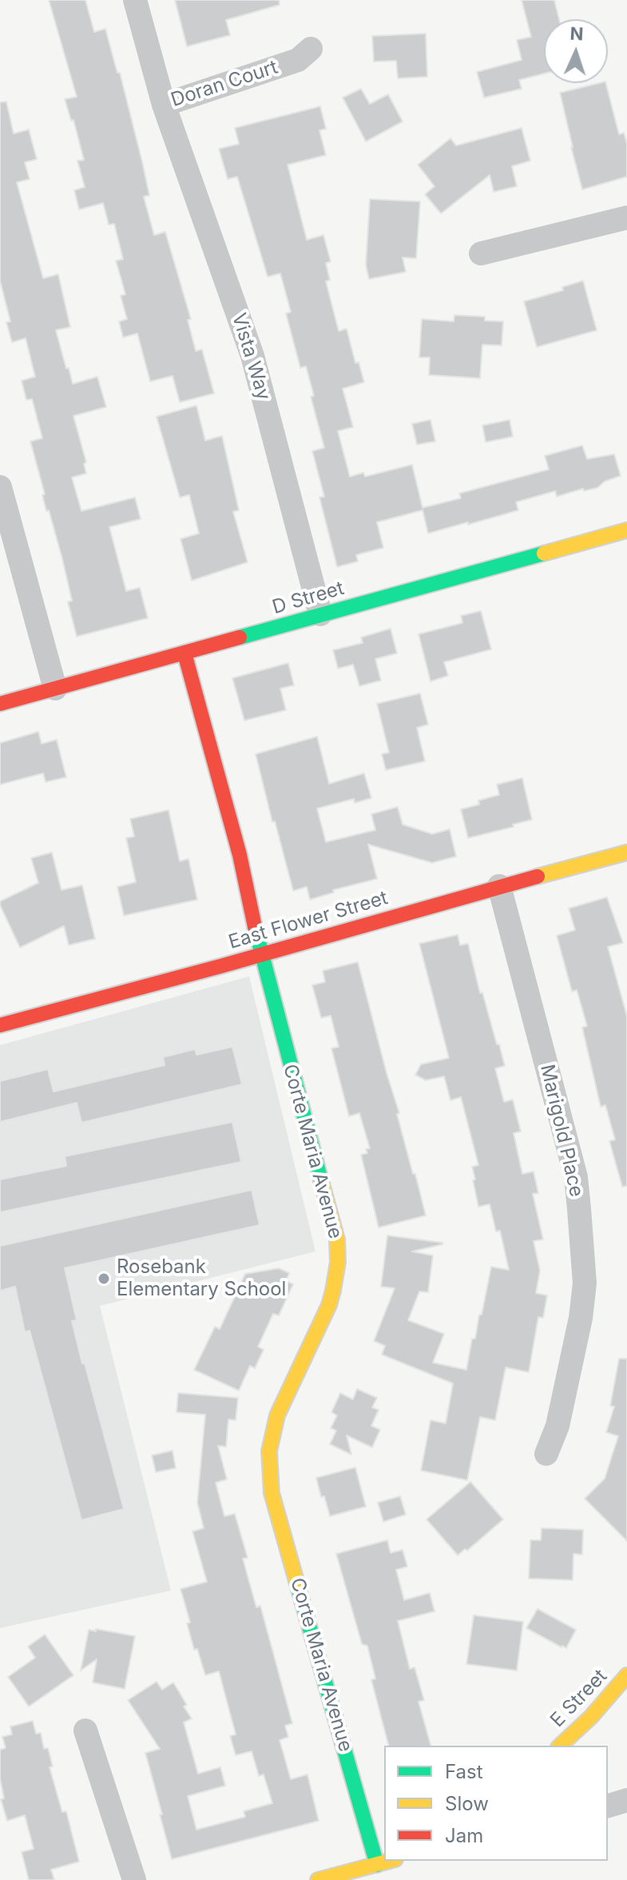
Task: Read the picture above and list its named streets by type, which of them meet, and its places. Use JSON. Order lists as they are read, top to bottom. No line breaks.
{"streets":{"street":["Doran Court","Vista Way","D Street","East Flower Street","Marigold Place","Corte Maria Avenue","E Street"]},"crossings":[["Doran Court","Vista Way"],["Vista Way","D Street"],["D Street","Corte Maria Avenue"],["East Flower Street","Marigold Place"],["East Flower Street","Corte Maria Avenue"]],"places":["Rosebank Elementary School"],"legend":["Fast","Slow","Jam"],"north":"top"}
